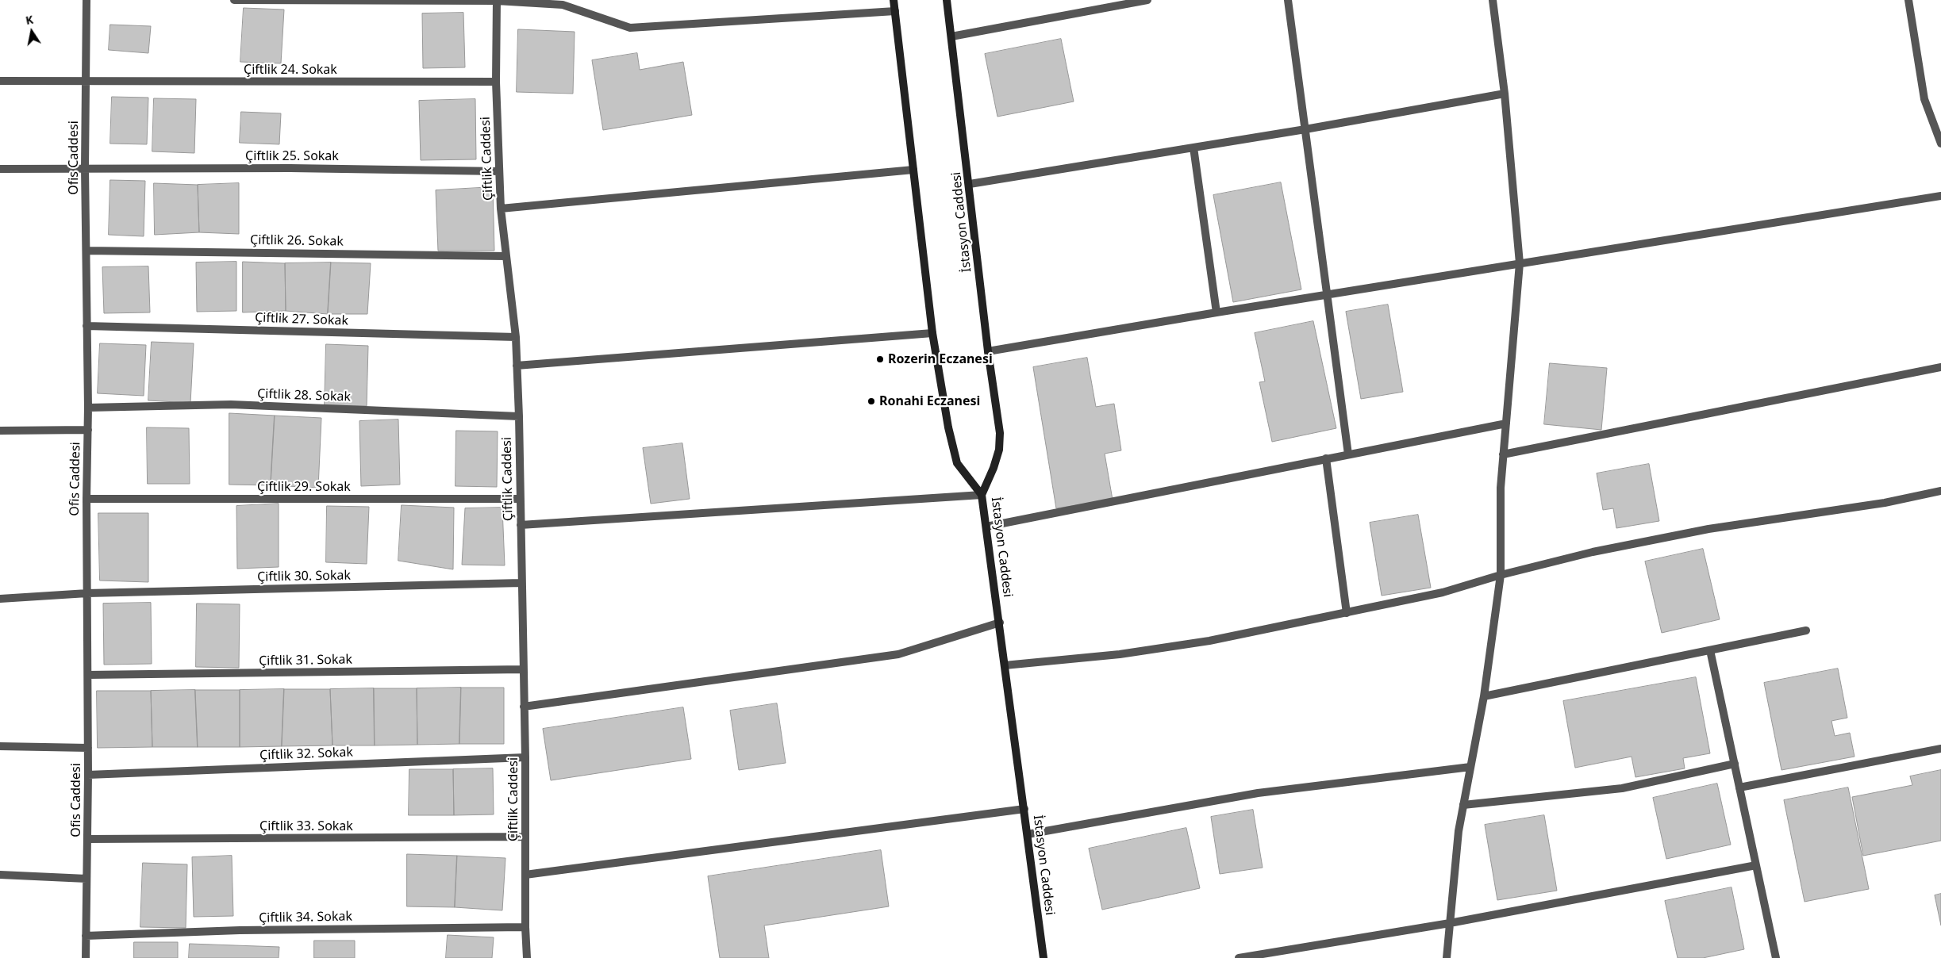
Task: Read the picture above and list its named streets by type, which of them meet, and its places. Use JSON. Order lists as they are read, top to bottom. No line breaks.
{"streets":{"main road":["İstasyon Caddesi"],"street":["Çiftlik 24. Sokak","Çiftlik 25. Sokak","Ofis Caddesi","Çiftlik Caddesi","Çiftlik 26. Sokak","Çiftlik 27. Sokak","Çiftlik 28. Sokak","Çiftlik 29. Sokak","Çiftlik 30. Sokak","Çiftlik 31. Sokak","Çiftlik 32. Sokak","Çiftlik 33. Sokak","Çiftlik 34. Sokak"]},"crossings":[["Çiftlik 24. Sokak","Ofis Caddesi"],["Çiftlik 24. Sokak","Çiftlik Caddesi"],["Çiftlik 25. Sokak","Ofis Caddesi"],["Çiftlik 25. Sokak","Çiftlik Caddesi"],["Ofis Caddesi","Çiftlik 26. Sokak"],["Ofis Caddesi","Çiftlik 27. Sokak"],["Ofis Caddesi","Çiftlik 28. Sokak"],["Ofis Caddesi","Çiftlik 29. Sokak"],["Ofis Caddesi","Çiftlik 30. Sokak"],["Ofis Caddesi","Çiftlik 31. Sokak"],["Ofis Caddesi","Çiftlik 32. Sokak"],["Ofis Caddesi","Çiftlik 33. Sokak"],["Ofis Caddesi","Çiftlik 34. Sokak"],["Çiftlik Caddesi","Çiftlik 26. Sokak"],["Çiftlik Caddesi","Çiftlik 27. Sokak"],["Çiftlik Caddesi","Çiftlik 28. Sokak"],["Çiftlik Caddesi","Çiftlik 29. Sokak"],["Çiftlik Caddesi","Çiftlik 30. Sokak"],["Çiftlik Caddesi","Çiftlik 31. Sokak"],["Çiftlik Caddesi","Çiftlik 32. Sokak"],["Çiftlik Caddesi","Çiftlik 33. Sokak"],["Çiftlik Caddesi","Çiftlik 34. Sokak"]],"places":["Rozerin Eczanesi","Ronahi Eczanesi"],"north":"top"}
